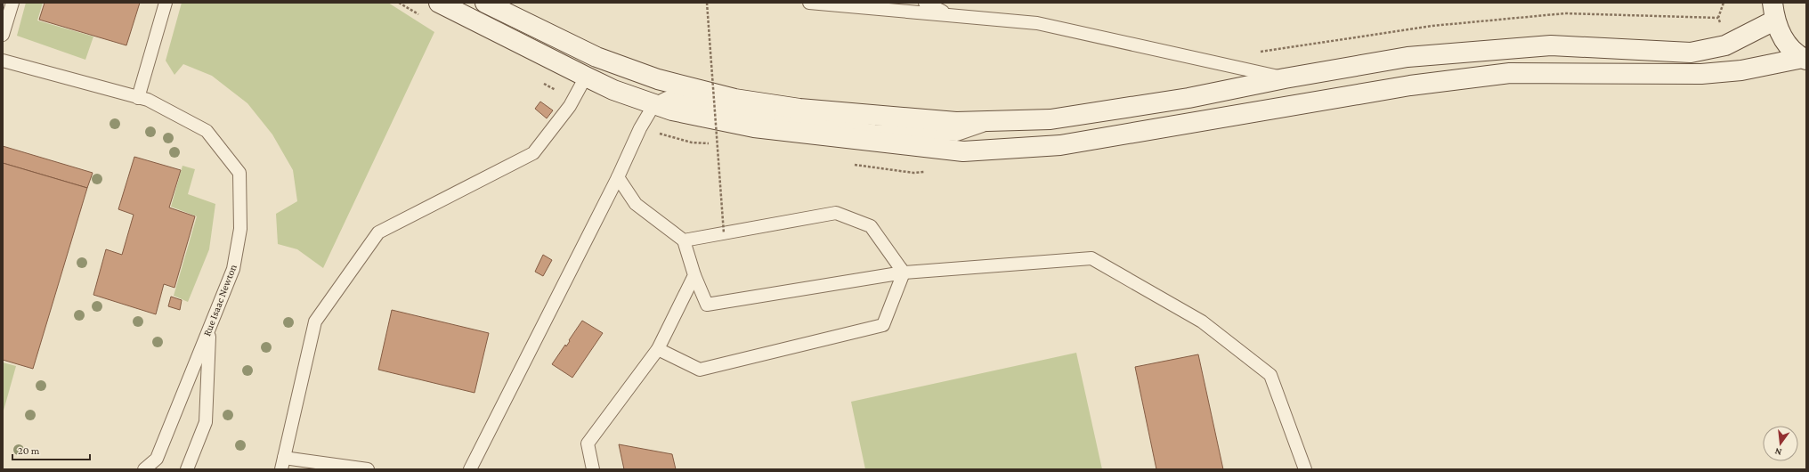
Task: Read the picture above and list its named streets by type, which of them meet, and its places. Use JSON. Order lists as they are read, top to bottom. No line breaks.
{"streets":{"lane":["Rue Isaac Newton"]},"scale_bar":"20 m","north":"bottom"}
